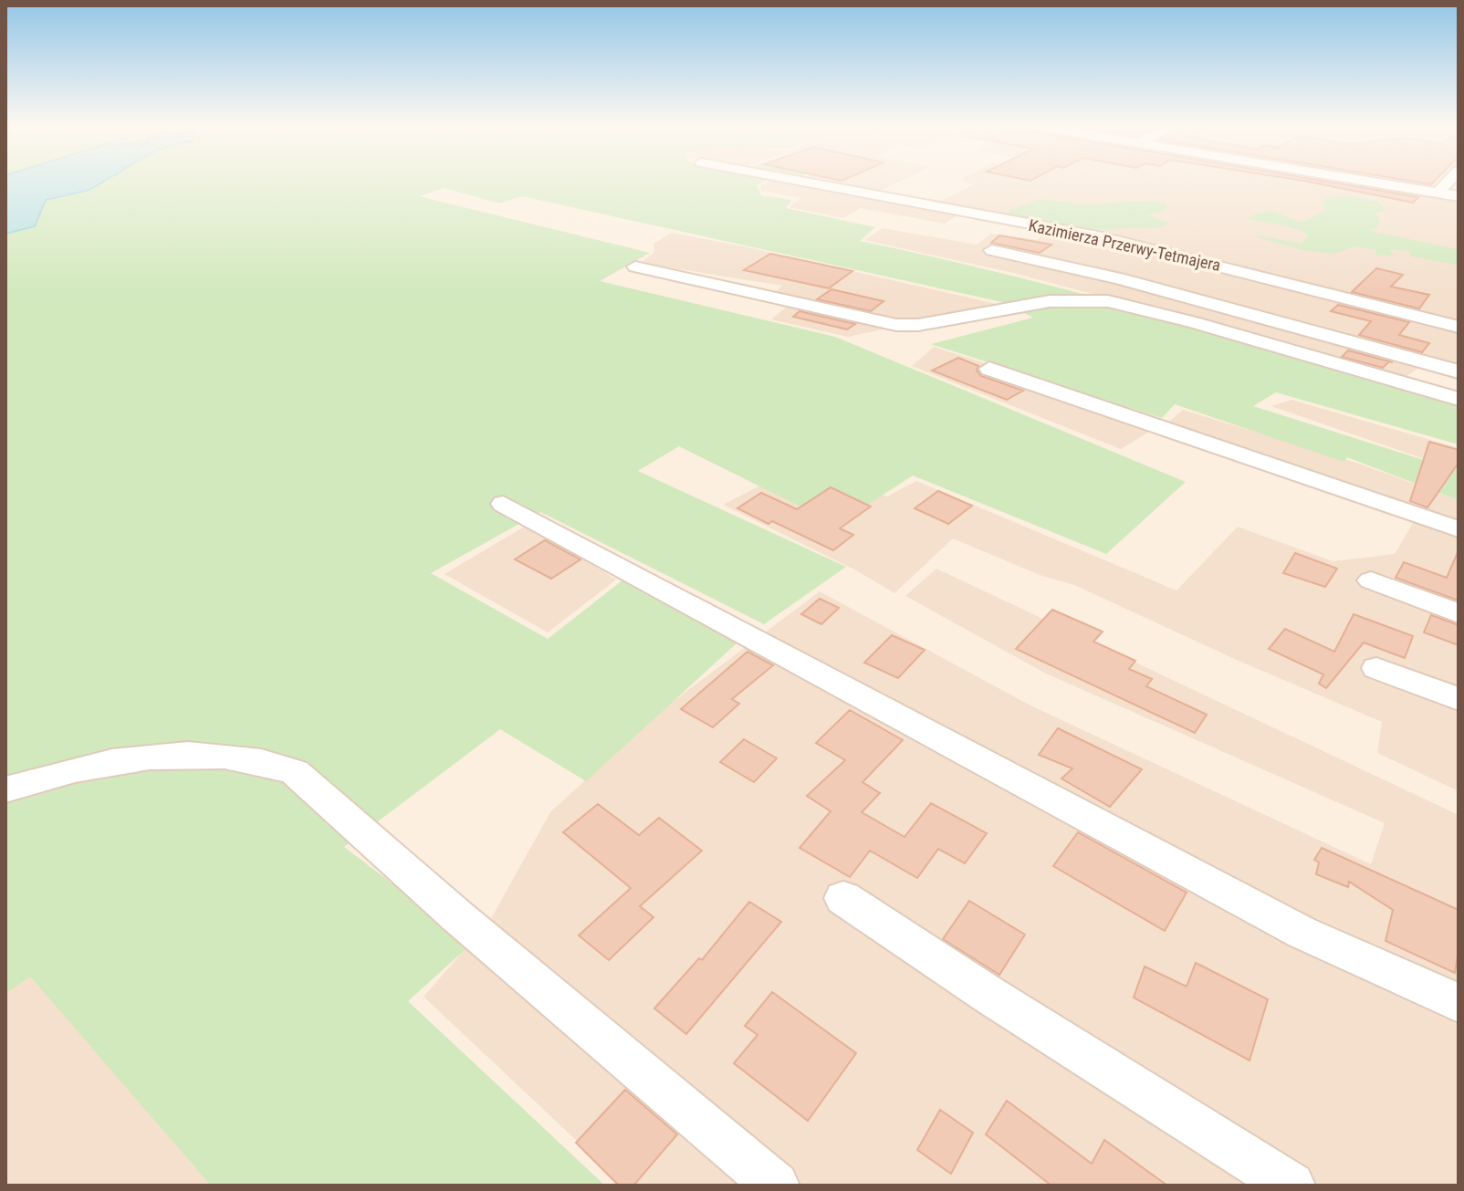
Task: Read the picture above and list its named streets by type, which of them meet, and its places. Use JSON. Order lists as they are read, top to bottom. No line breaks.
{"streets":{"street":["Kazimierza Przerwy-Tetmajera"]}}
